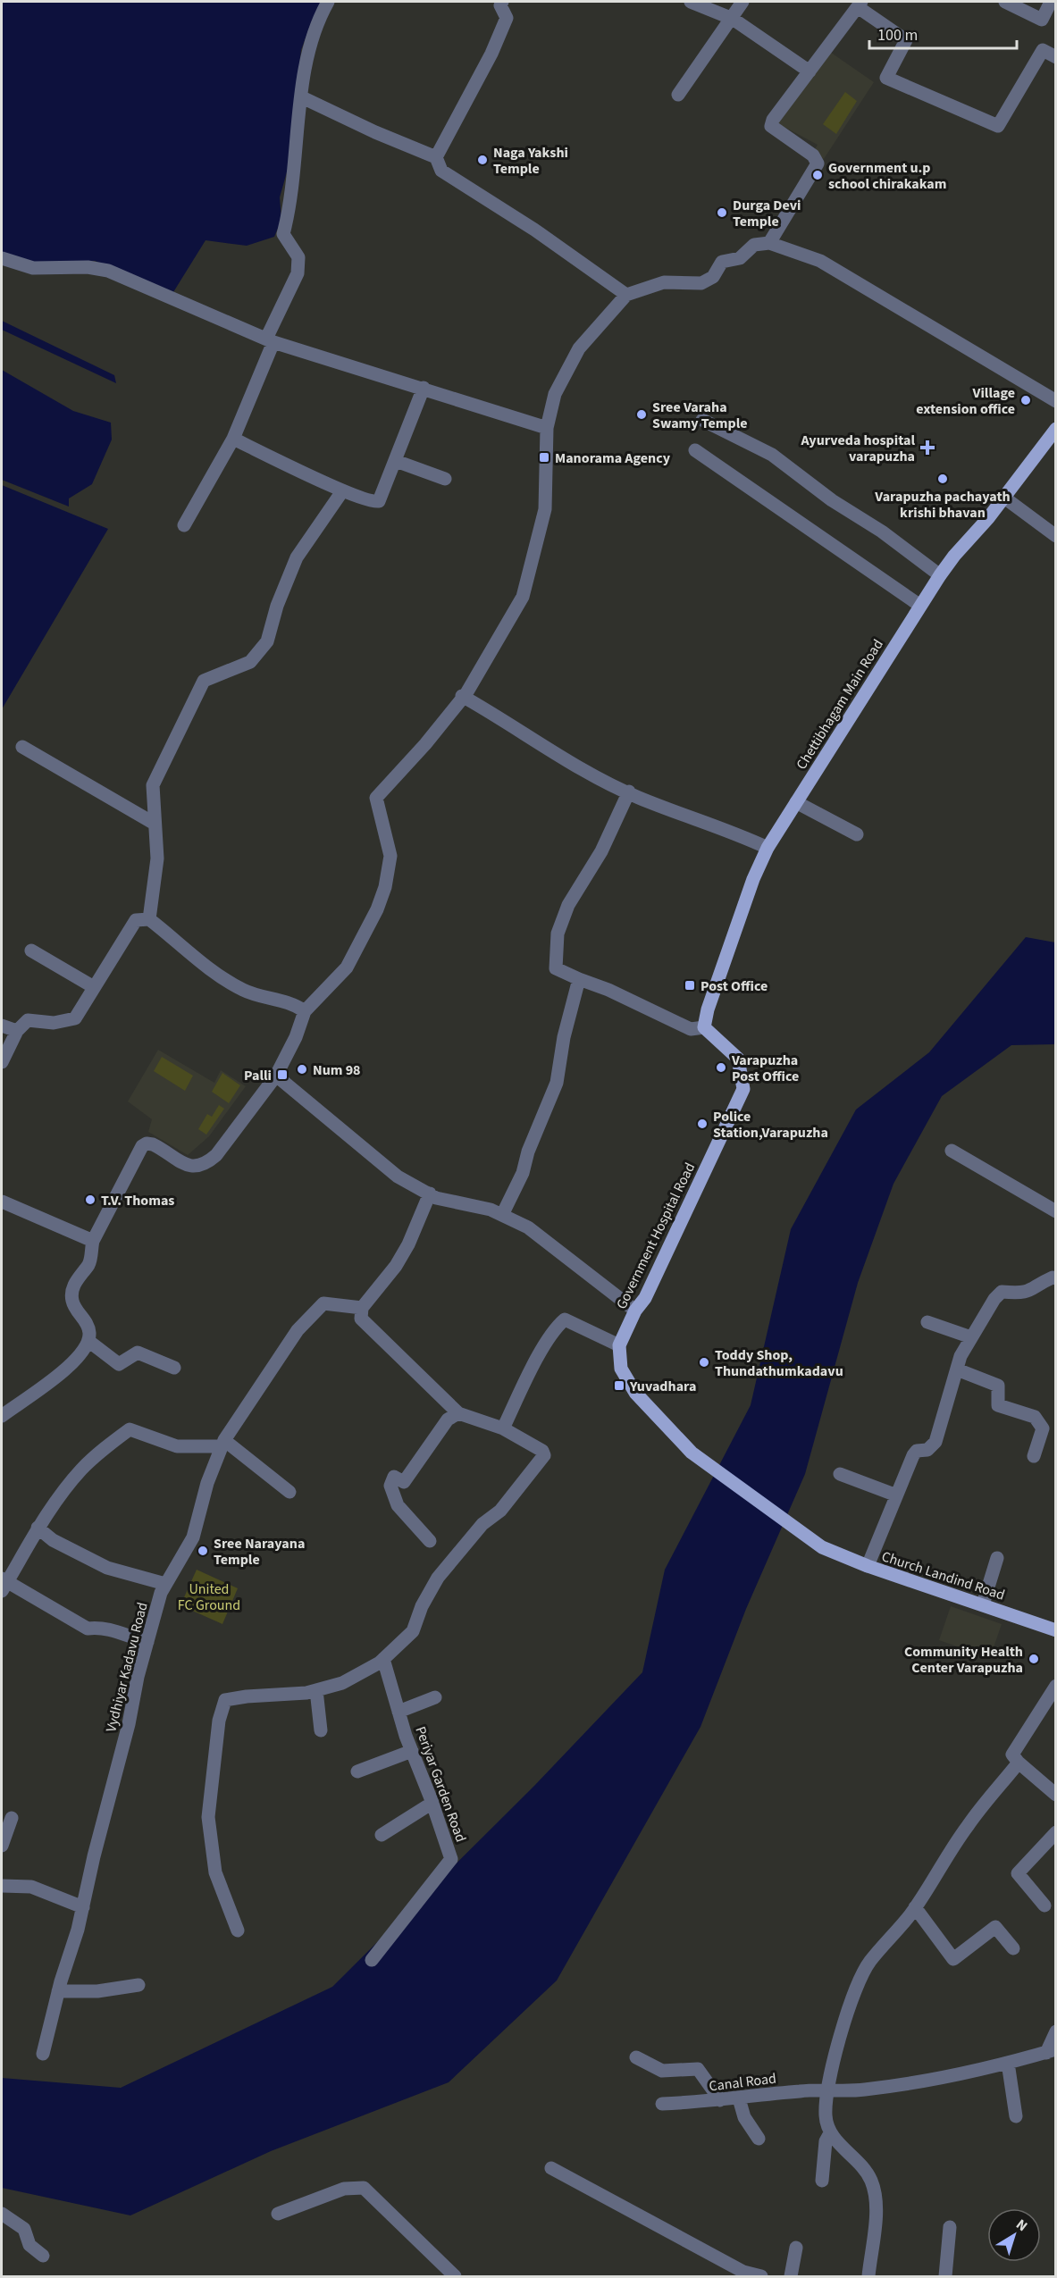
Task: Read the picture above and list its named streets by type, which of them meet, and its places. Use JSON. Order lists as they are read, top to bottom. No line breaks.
{"streets":{"main road":["Chettibhagam Main Road","Government Hospital Road","Church Landind Road"],"street":["Vydhiyar Kadavu Road","Periyar Garden Road","Canal Road"]},"crossings":[["Chettibhagam Main Road","Government Hospital Road"],["Government Hospital Road","Church Landind Road"]],"parks":["United FC Ground"],"places":{"other":["Naga Yakshi Temple","Government u.p school chirakakam","Durga Devi Temple","Village extension office","Sree Varaha Swamy Temple","Varapuzha pachayath krishi bhavan","Varapuzha Post Office","Num 98","Police Station,Varapuzha","T.V. Thomas","Toddy Shop, Thundathumkadavu","Sree Narayana Temple","Community Health Center Varapuzha"],"health":["Ayurveda hospital varapuzha"],"transit":["Manorama Agency","Post Office","Palli","Yuvadhara"]},"scale_bar":"100 m","north":"top right"}
